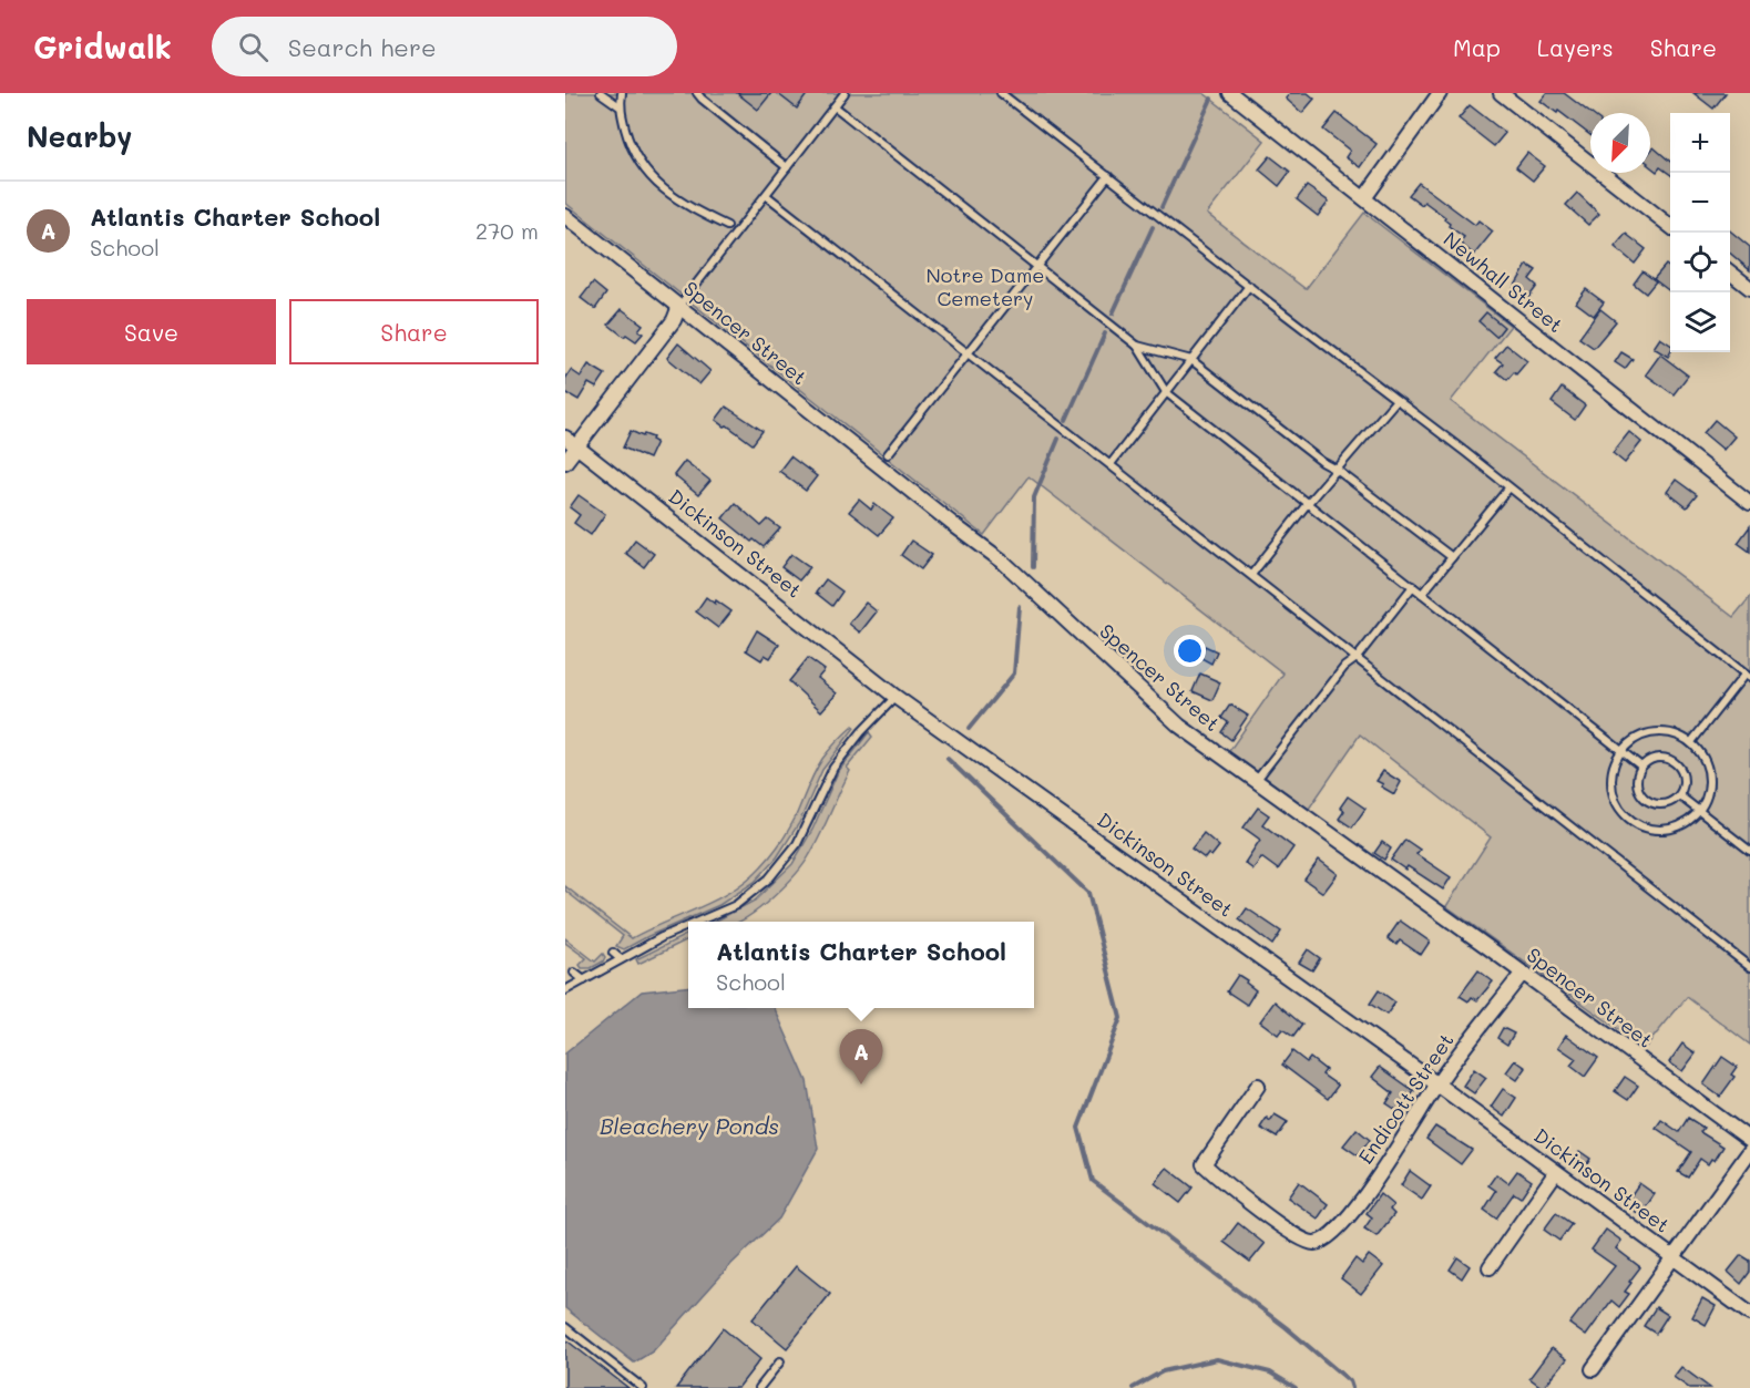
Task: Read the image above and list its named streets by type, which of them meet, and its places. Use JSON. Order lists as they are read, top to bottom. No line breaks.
{"streets":{"street":["Newhall Street","Spencer Street","Dickinson Street","Endicott Street"]},"crossings":[["Spencer Street","Endicott Street"],["Dickinson Street","Endicott Street"]],"water":["Bleachery Ponds"],"parks":["Notre Dame Cemetery"],"north":"bottom left","page":{"header":"Gridwalk","search":"Search here","nav":["Map","Layers","Share"],"heading":"Nearby","map_buttons":["+","−"],"list":[{"mark":"A","name":"Atlantis Charter School","note":"School","value":"270 m"}],"buttons":["Save","Share"],"popup":["Atlantis Charter School","School"],"pins":"A"}}
